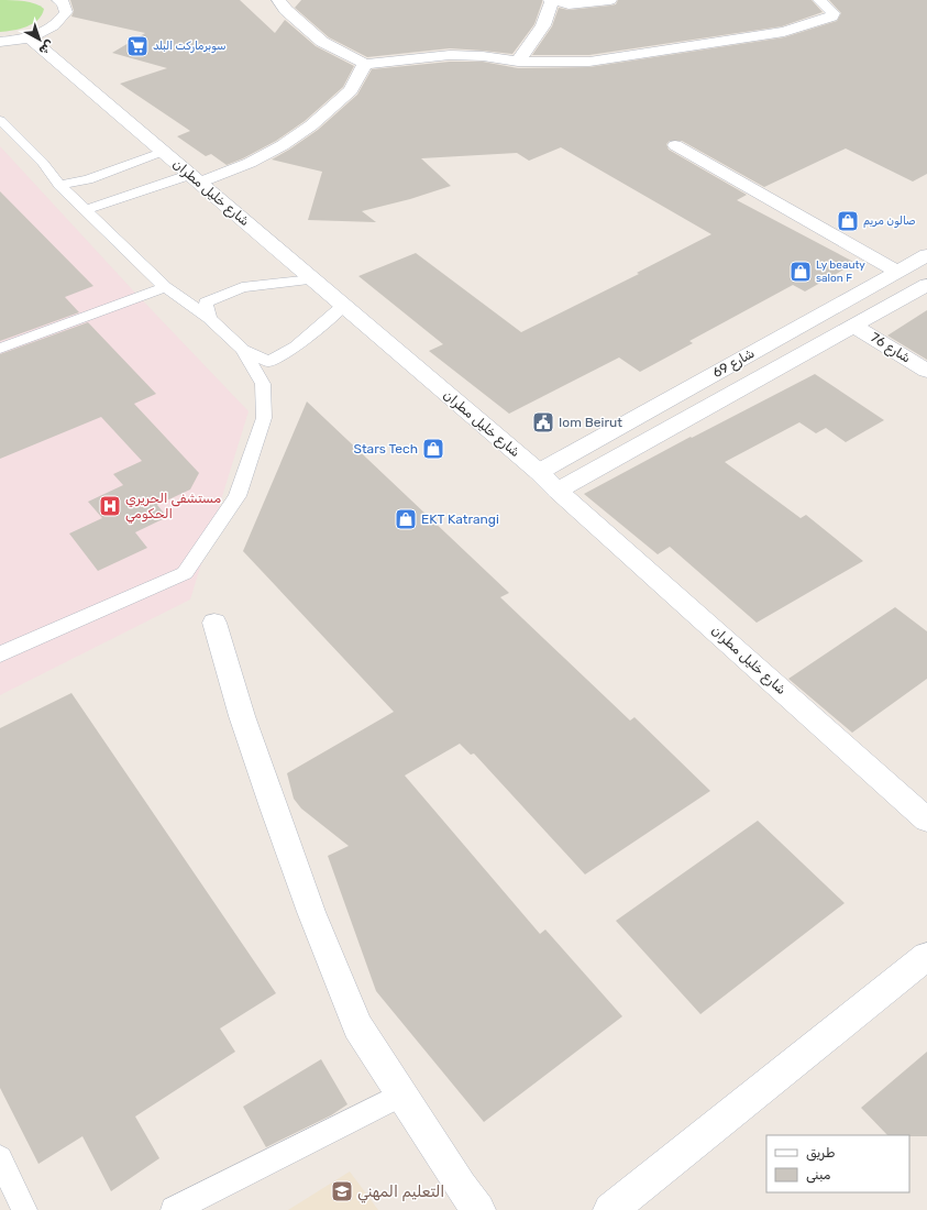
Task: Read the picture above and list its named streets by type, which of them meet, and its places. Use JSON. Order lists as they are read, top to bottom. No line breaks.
{"streets":{"street":["شارع خليل مطران","شارع 76","شارع 69"]},"crossings":[["شارع خليل مطران","شارع 69"],["شارع 76","شارع 69"]],"places":{"supermarket":["سوبرماركت البلد"],"shop":["صالون مريم","Ly beauty salon F","Stars Tech","EKT Katrangi"],"public building":["Iom Beirut"],"hospital":["مستشفى الحريري الحكومي"],"school or university":["التعليم المهني"]},"legend":["طريق","مبنى"],"north":"bottom right"}
